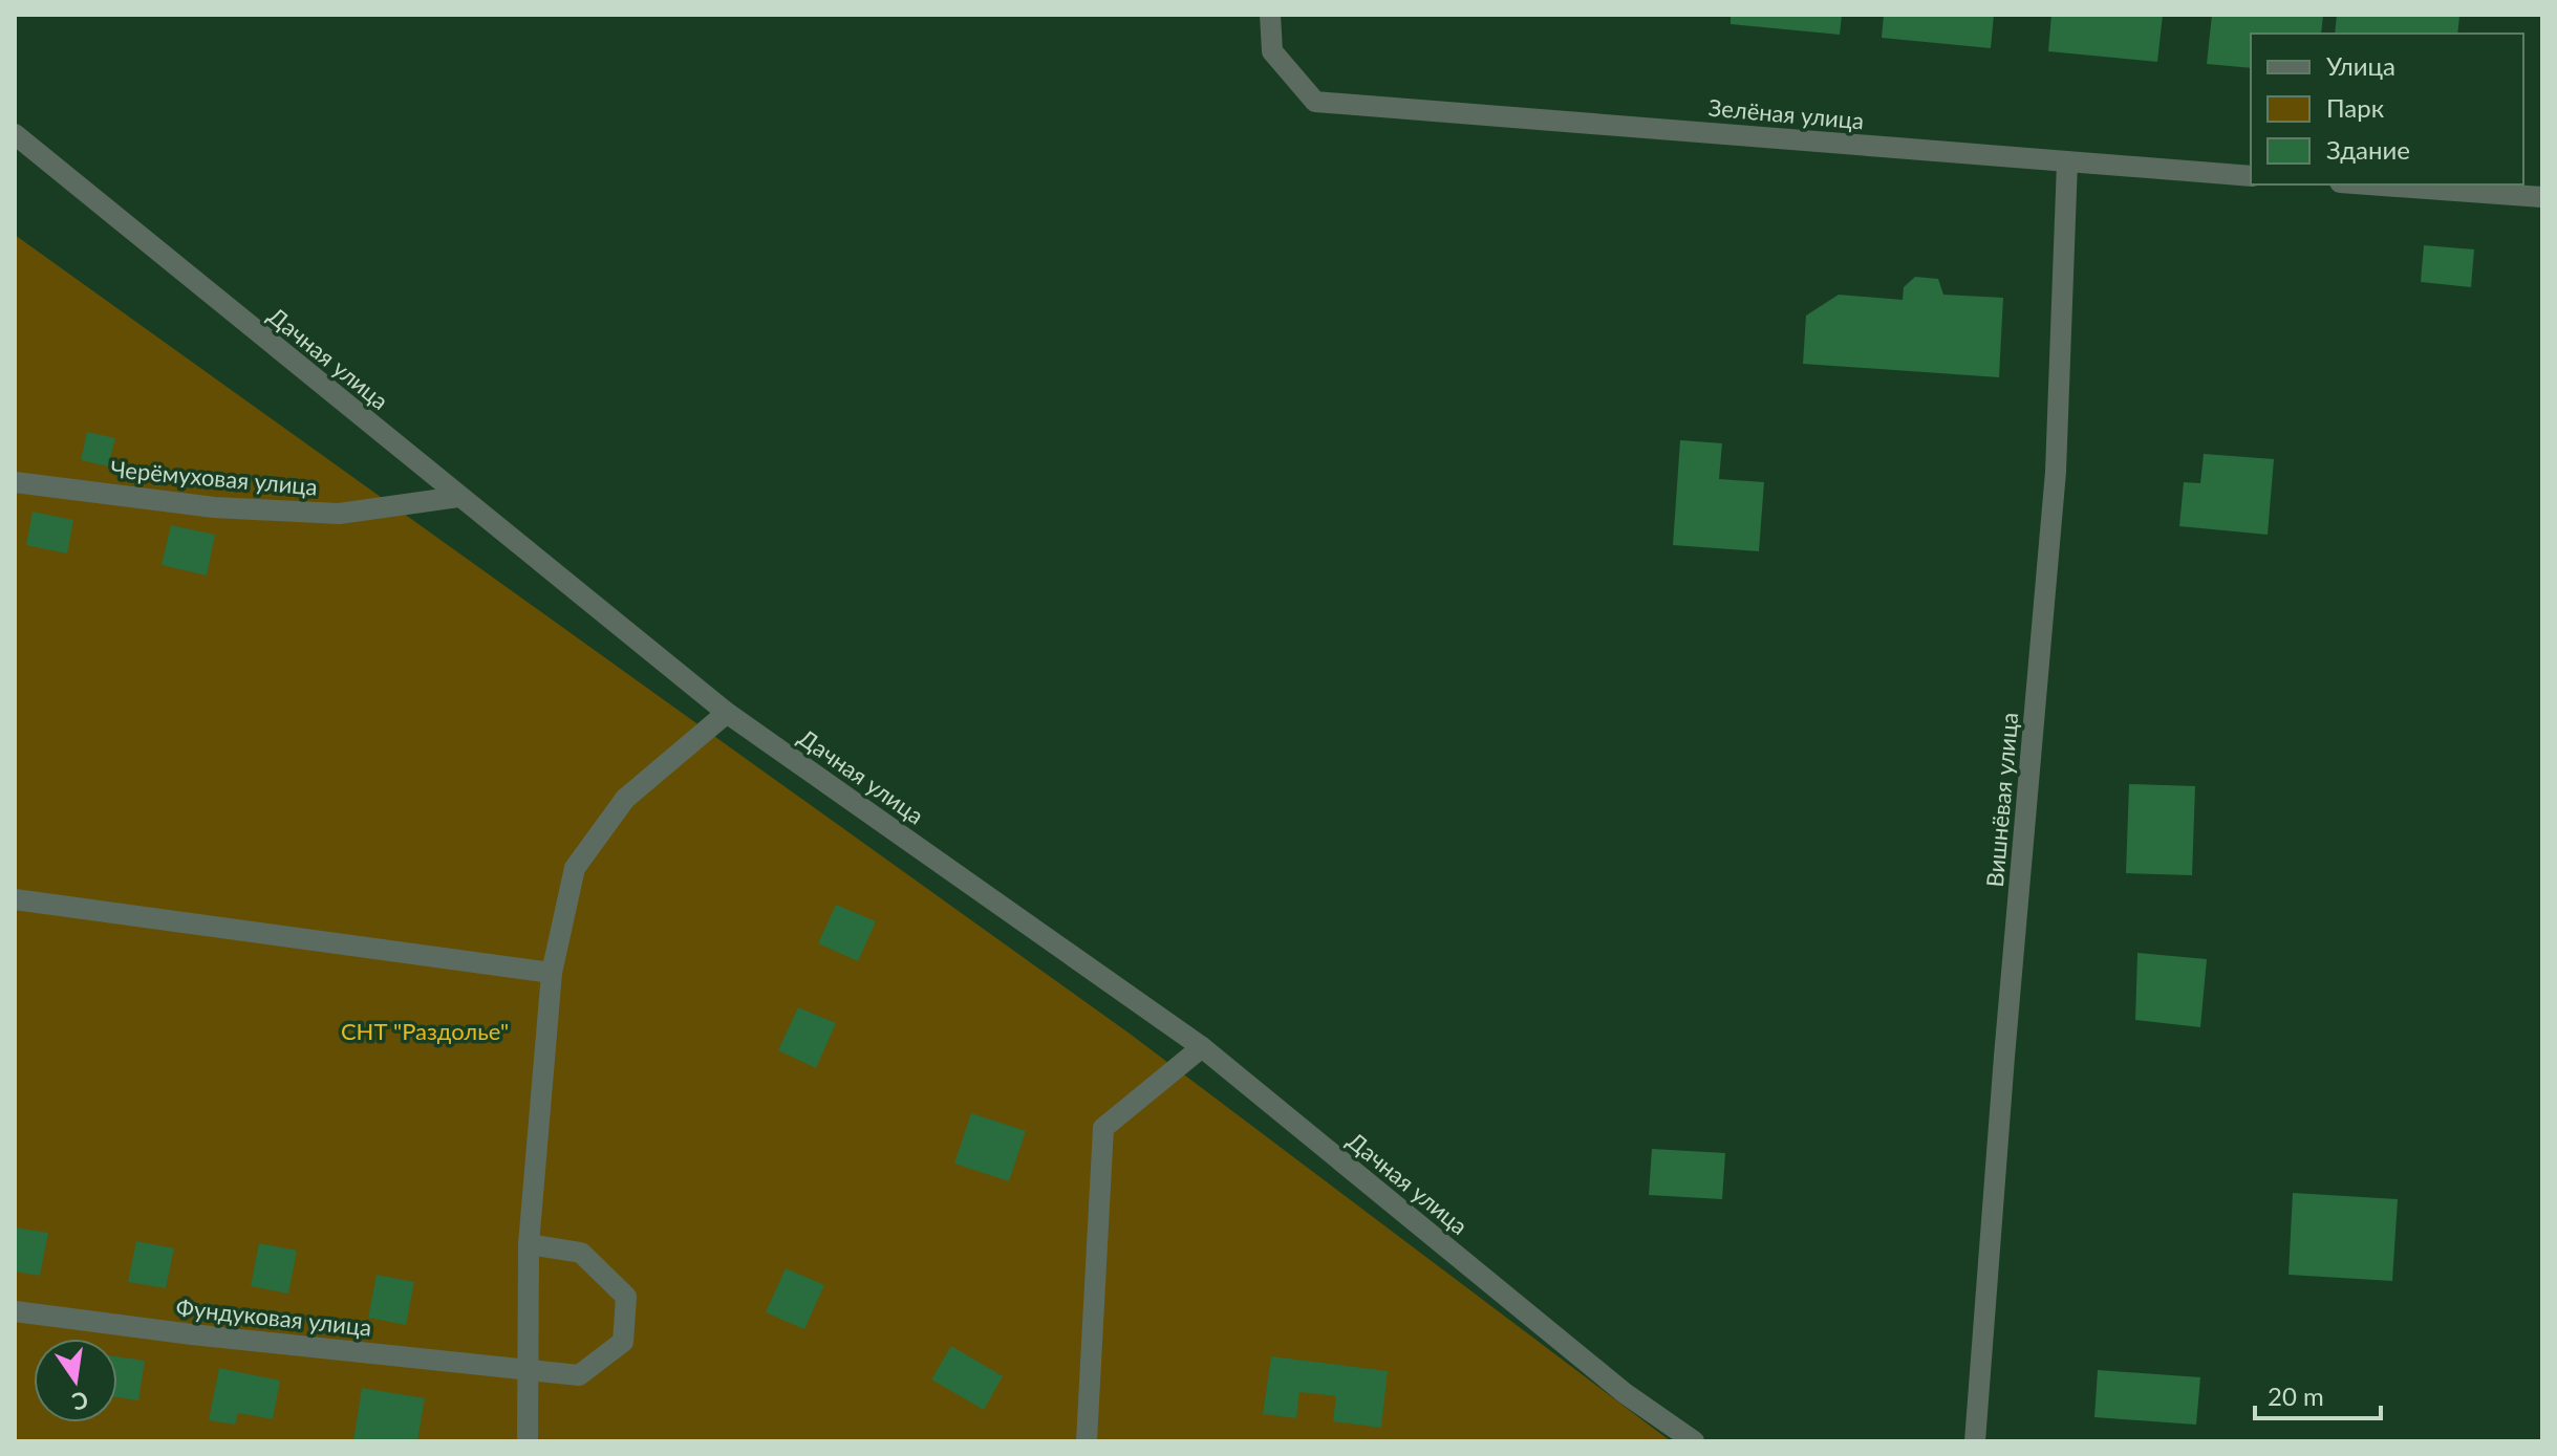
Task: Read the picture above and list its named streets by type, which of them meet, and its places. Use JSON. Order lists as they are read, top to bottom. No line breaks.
{"streets":{"street":["Зелёная улица","Дачная улица","Черёмуховая улица","Вишнёвая улица","Фундуковая улица"]},"crossings":[["Зелёная улица","Вишнёвая улица"],["Дачная улица","Черёмуховая улица"]],"parks":["СНТ \"Раздолье\""],"legend":["Улица","Парк","Здание"],"scale_bar":"20 m","north":"bottom"}
